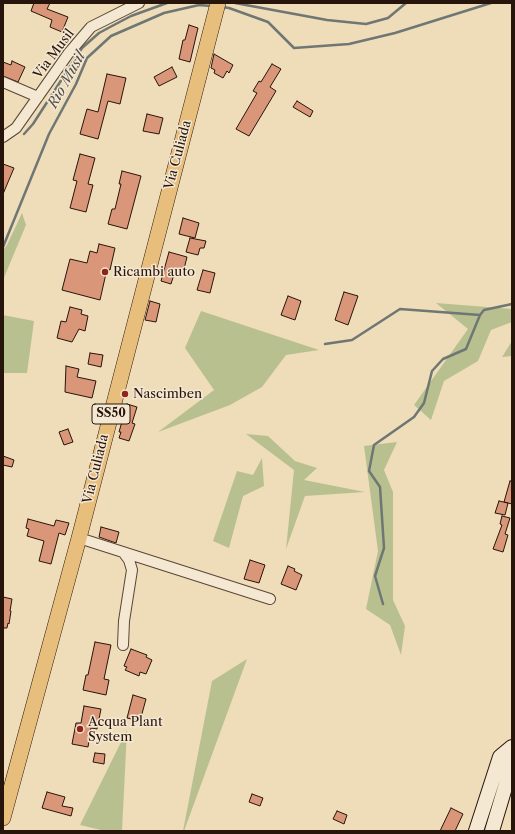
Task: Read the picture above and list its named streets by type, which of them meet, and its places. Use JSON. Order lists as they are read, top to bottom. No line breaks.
{"streets":{"main road":["Via Culiada","SS50"],"street":["Via Musil"]},"water":["Rio Musil"],"places":["Ricambi auto","Nascimben","Acqua Plant System"]}
